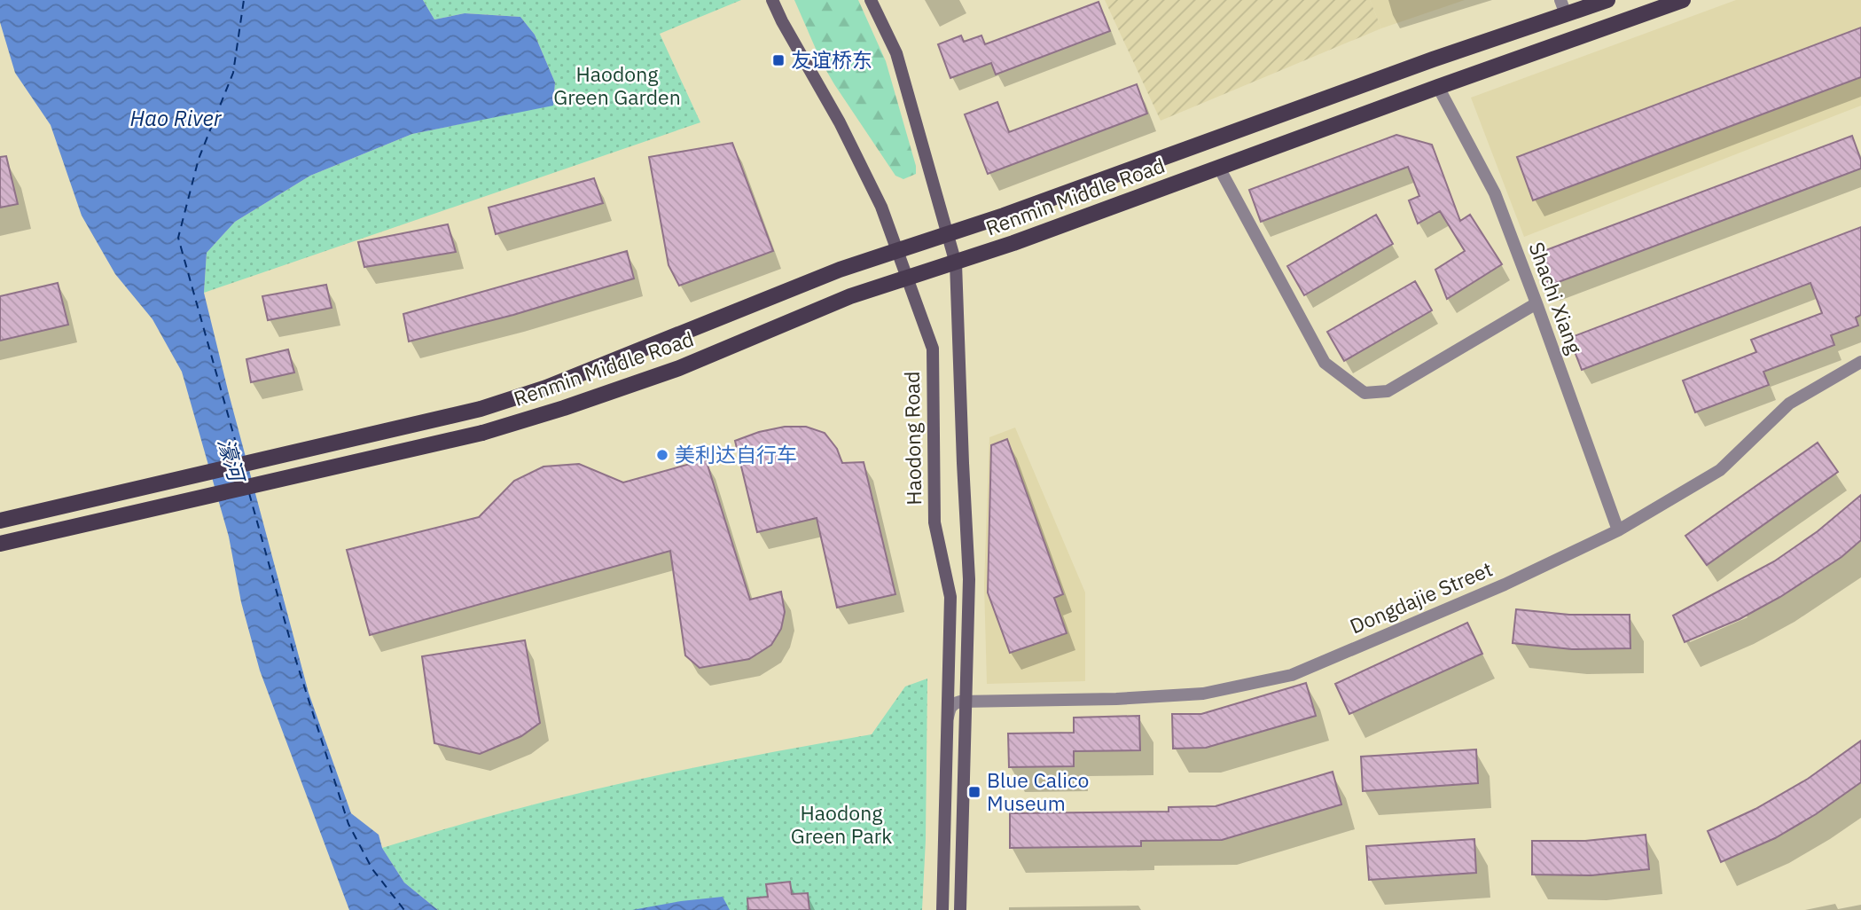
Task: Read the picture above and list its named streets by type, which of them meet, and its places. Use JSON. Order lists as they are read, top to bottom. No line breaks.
{"streets":{"main road":["Renmin Middle Road","Haodong Road"],"street":["Shachi Xiang","Dongdajie Street"]},"crossings":[["Renmin Middle Road","Shachi Xiang"],["Renmin Middle Road","Haodong Road"],["Shachi Xiang","Dongdajie Street"]],"water":["Hao River","濠河"],"parks":["Haodong Green Garden","Haodong Green Park"],"places":{"transit":["友谊桥东","Blue Calico Museum"],"other":["美利达自行车"]}}
